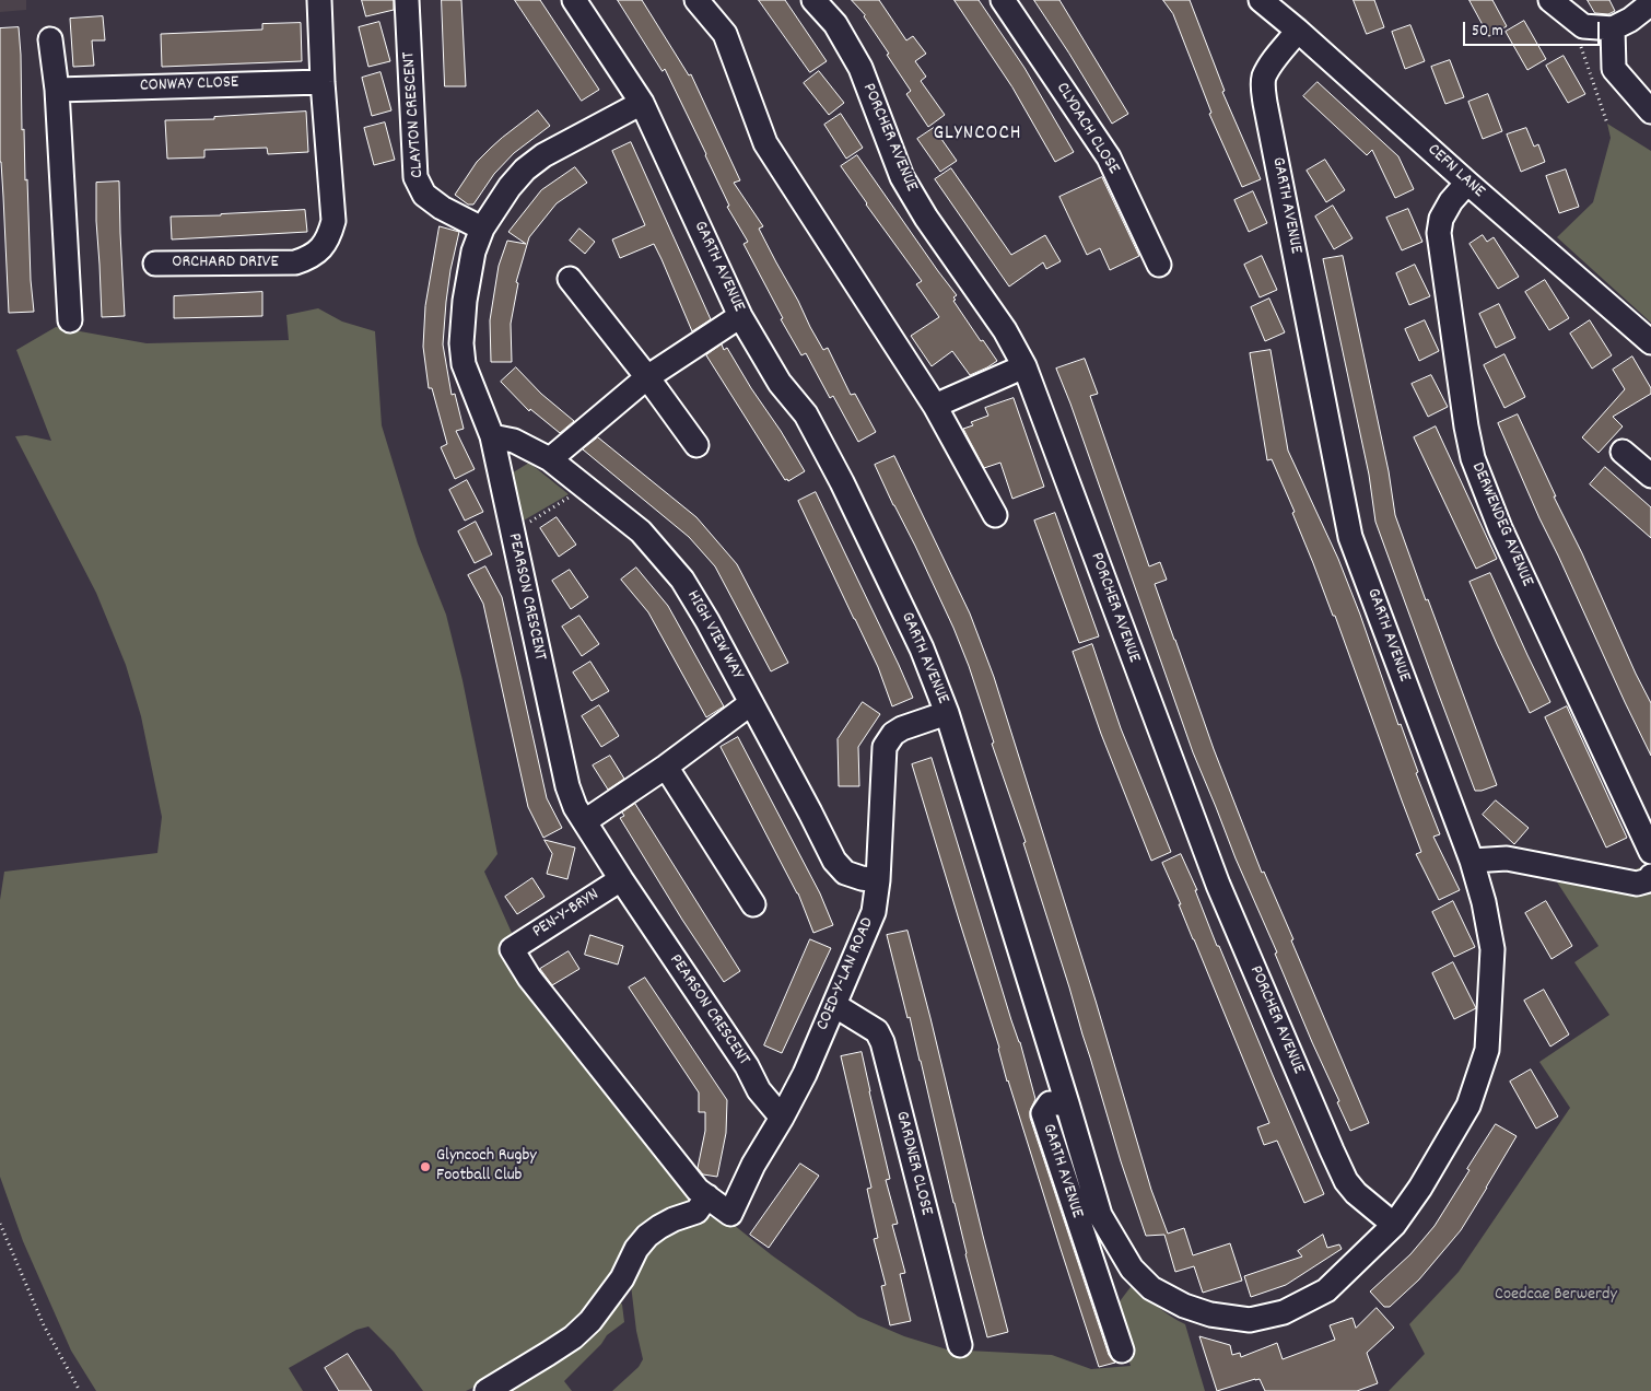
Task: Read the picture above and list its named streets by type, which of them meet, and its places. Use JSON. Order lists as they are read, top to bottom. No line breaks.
{"streets":{"street":["CONWAY CLOSE","CLAYTON CRESCENT","CLYDACH CLOSE","PORCHER AVENUE","CEFN LANE","GARTH AVENUE","ORCHARD DRIVE","DERWENDEG AVENUE","PEARSON CRESCENT","HIGH VIEW WAY","PEN-Y-BRYN","COED-Y-LAN ROAD","GARDNER CLOSE"]},"crossings":[["CONWAY CLOSE","ORCHARD DRIVE"],["CLAYTON CRESCENT","PEARSON CRESCENT"],["PORCHER AVENUE","GARTH AVENUE"],["CEFN LANE","GARTH AVENUE"],["CEFN LANE","DERWENDEG AVENUE"],["GARTH AVENUE","PEARSON CRESCENT"],["GARTH AVENUE","COED-Y-LAN ROAD"],["PEARSON CRESCENT","HIGH VIEW WAY"],["PEARSON CRESCENT","PEN-Y-BRYN"],["PEARSON CRESCENT","COED-Y-LAN ROAD"],["HIGH VIEW WAY","COED-Y-LAN ROAD"],["PEN-Y-BRYN","COED-Y-LAN ROAD"],["COED-Y-LAN ROAD","GARDNER CLOSE"]],"districts":["GLYNCOCH"],"parks":["Coedcae Berwerdy"],"places":["Glyncoch Rugby Football Club"],"scale_bar":"50 m"}
